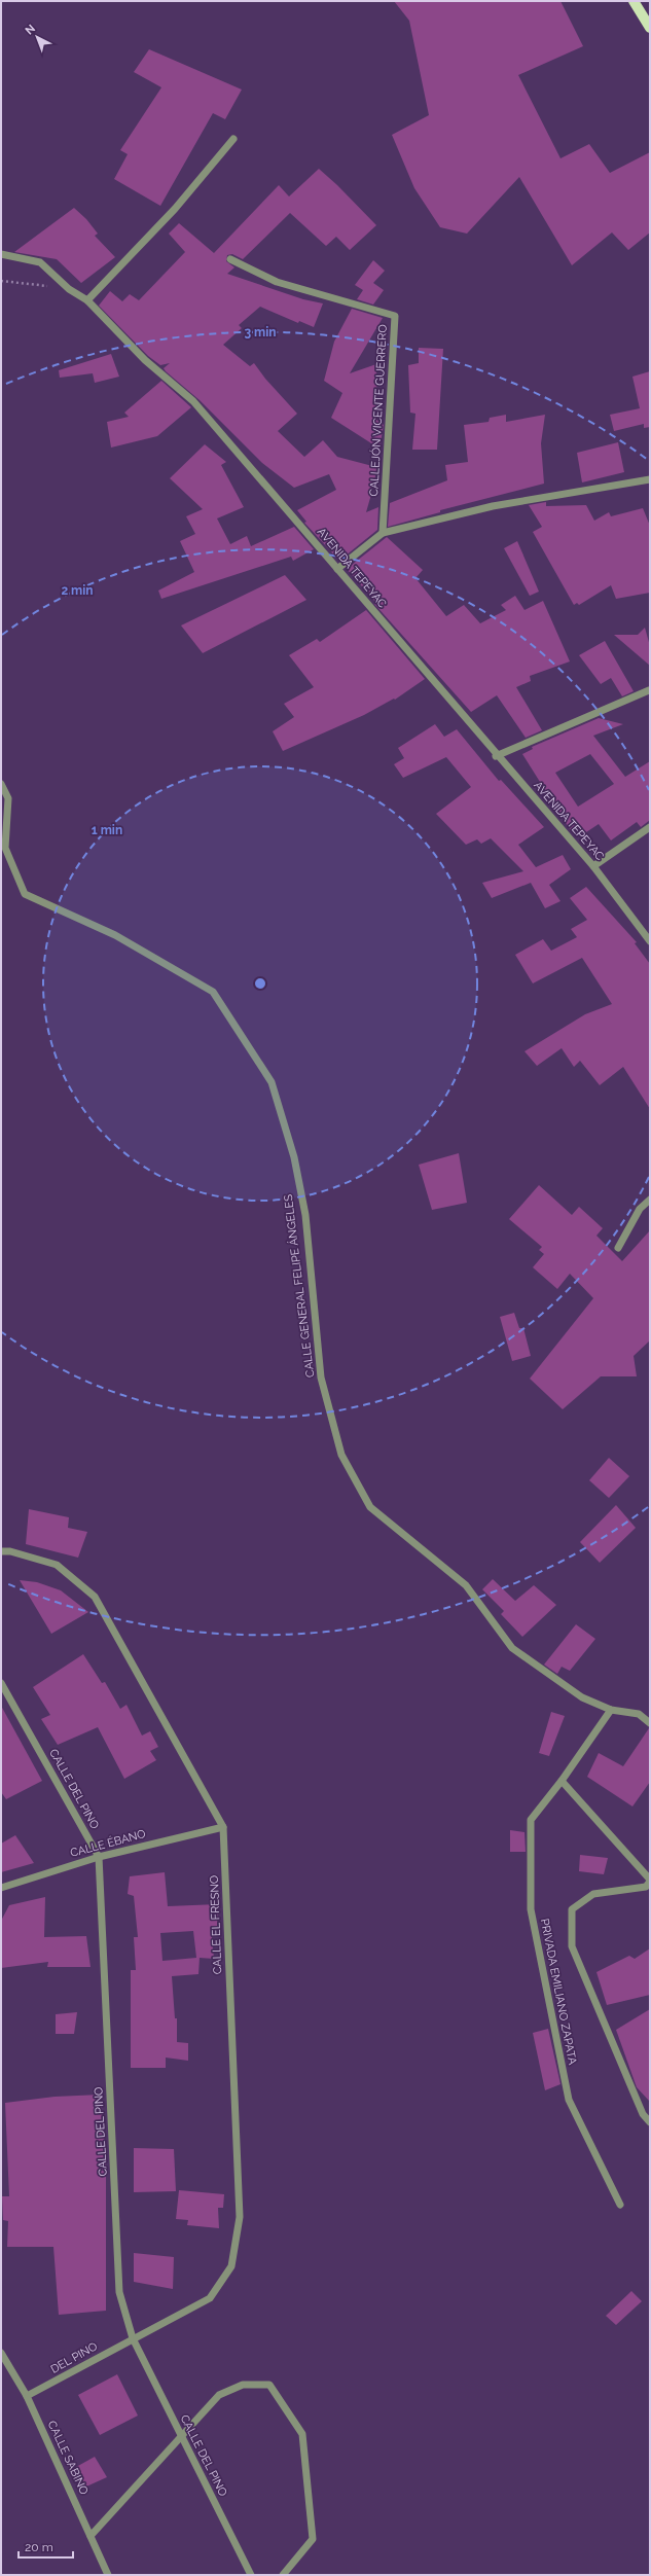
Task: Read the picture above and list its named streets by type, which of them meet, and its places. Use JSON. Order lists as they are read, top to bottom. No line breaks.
{"streets":{"street":["CALLEJÓN VICENTE GUERRERO","AVENIDA TEPEYAC","CALLE GENERAL FELIPE ÁNGELES","CALLE DEL PINO","CALLE ÉBANO","CALLE EL FRESNO","PRIVADA EMILIANO ZAPATA","DEL PINO","CALLE SABINO"]},"crossings":[["CALLE GENERAL FELIPE ÁNGELES","PRIVADA EMILIANO ZAPATA"],["CALLE DEL PINO","CALLE ÉBANO"],["CALLE DEL PINO","CALLE EL FRESNO"],["CALLE DEL PINO","DEL PINO"],["CALLE ÉBANO","CALLE EL FRESNO"],["CALLE EL FRESNO","DEL PINO"],["DEL PINO","CALLE SABINO"]],"scale_bar":"20 m","north":"top left","rings":["3 min","2 min","1 min"]}
